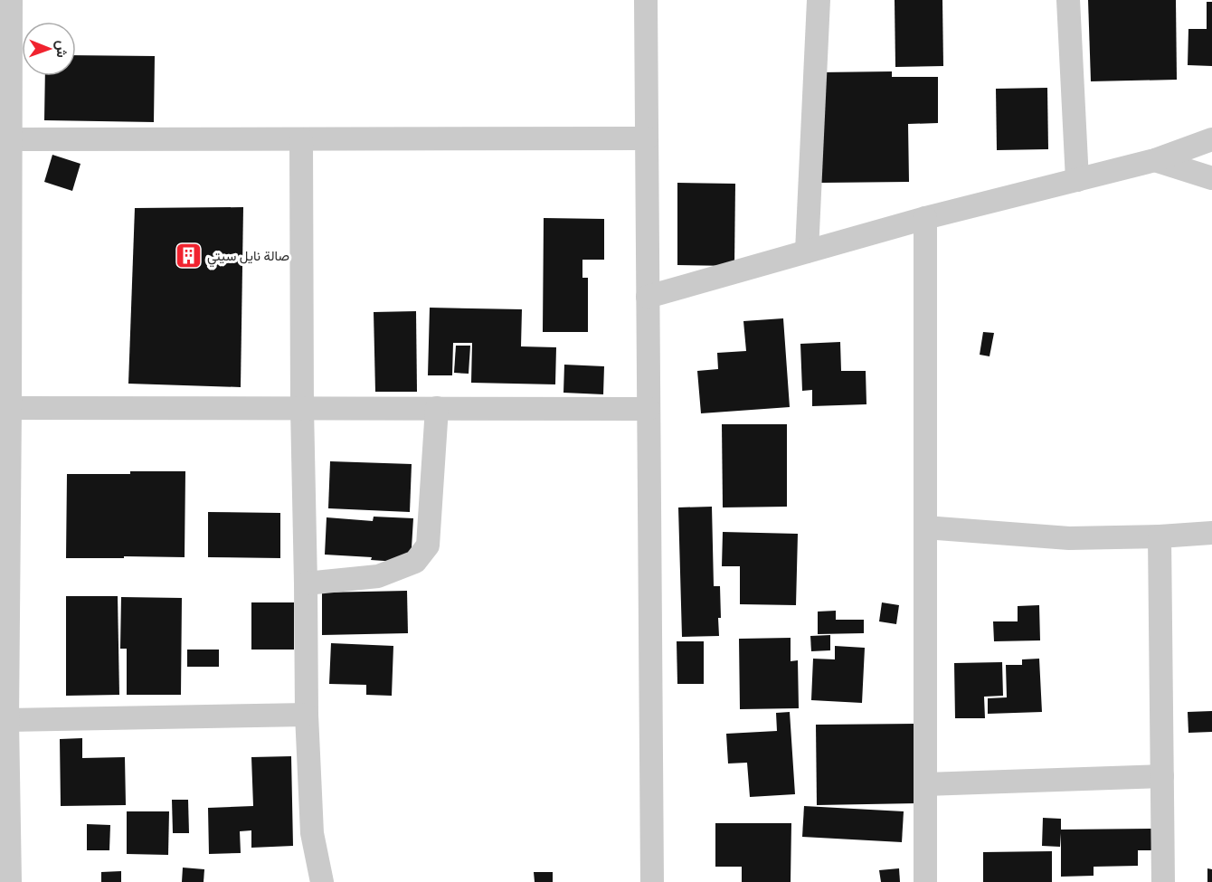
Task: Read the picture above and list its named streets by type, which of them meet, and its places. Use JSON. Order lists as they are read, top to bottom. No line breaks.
{"places":{"building":["صالة نايل سيتي"]},"north":"right"}
